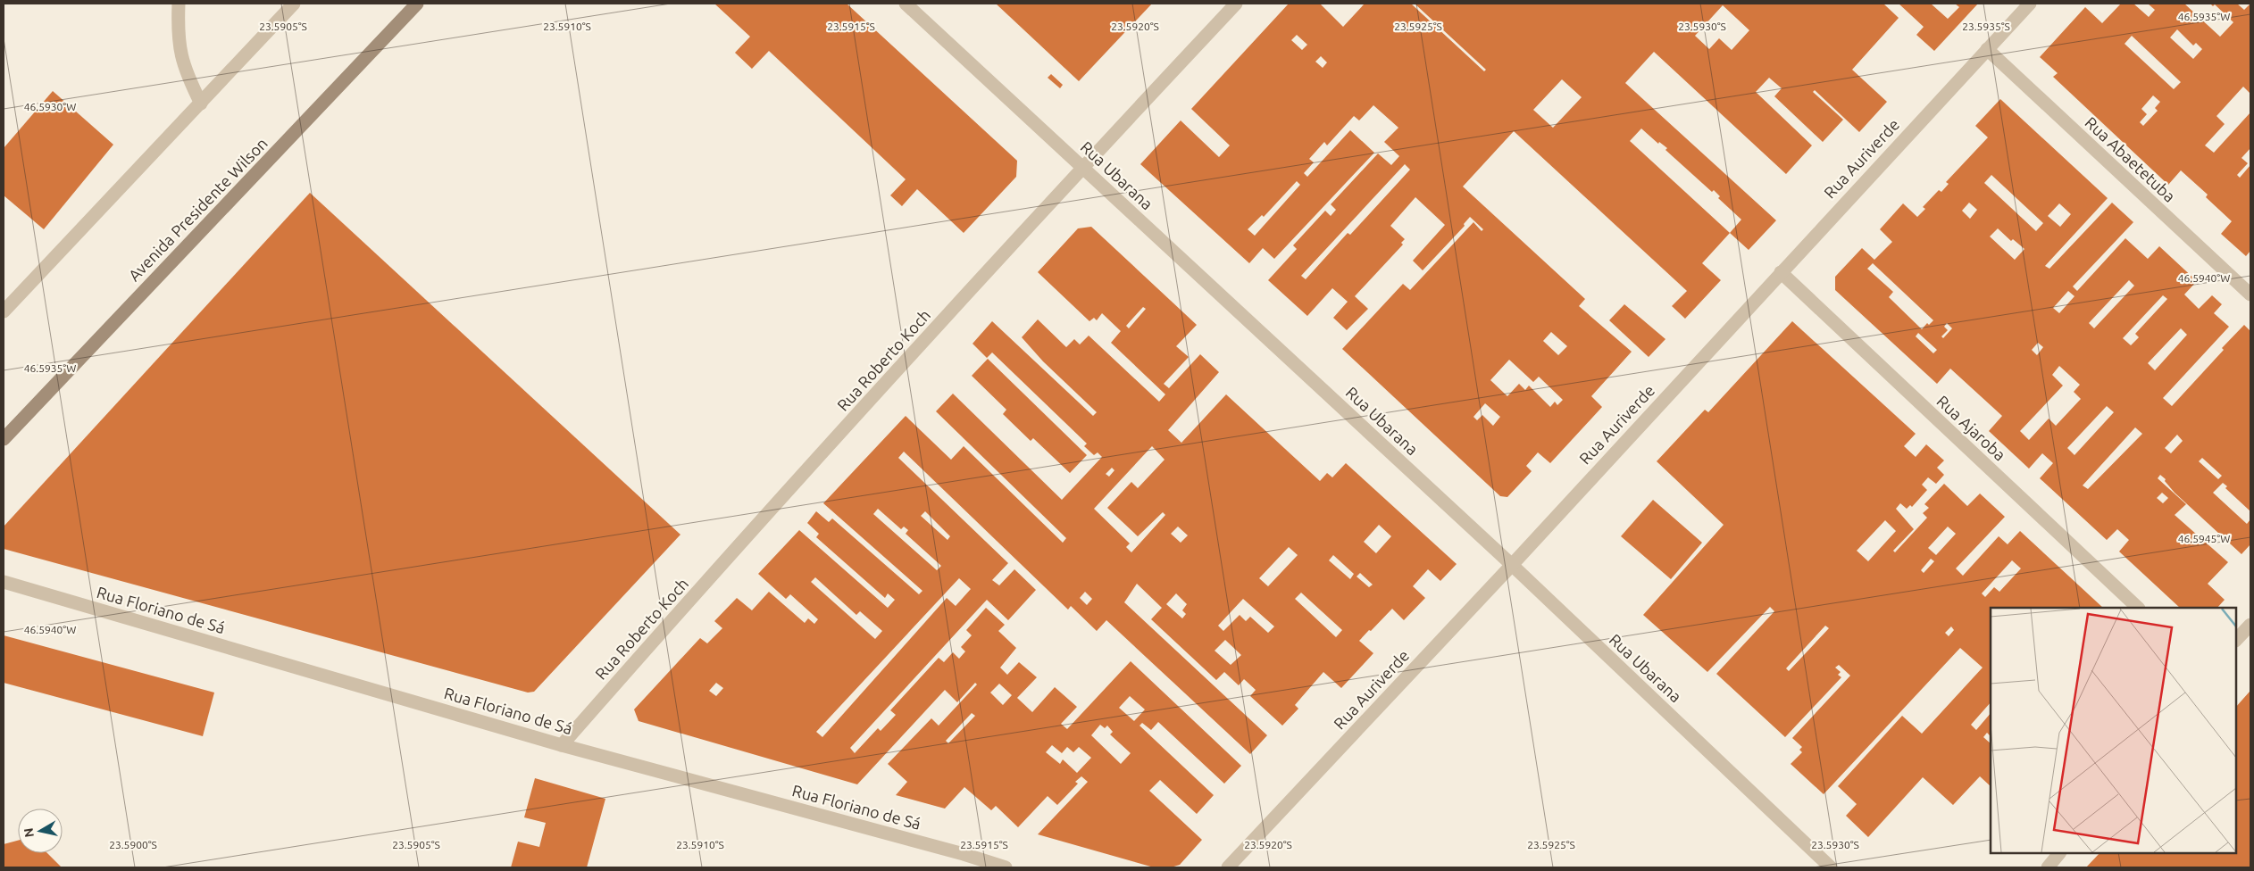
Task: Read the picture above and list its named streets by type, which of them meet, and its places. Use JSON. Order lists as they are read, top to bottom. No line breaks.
{"streets":{"main road":["Avenida Presidente Wilson"],"street":["Rua Auriverde","Rua Abaetetuba","Rua Ubarana","Rua Roberto Koch","Rua Ajaroba","Rua Floriano de Sá"]},"crossings":[["Rua Auriverde","Rua Abaetetuba"],["Rua Auriverde","Rua Ubarana"],["Rua Auriverde","Rua Ajaroba"],["Rua Ubarana","Rua Roberto Koch"],["Rua Roberto Koch","Rua Floriano de Sá"]],"north":"left","coordinates":["46.5935°W","23.5905°S","23.5910°S","23.5915°S","23.5920°S","23.5925°S","23.5930°S","23.5935°S","46.5930°W","46.5940°W","46.5945°W","23.5900°S"]}
